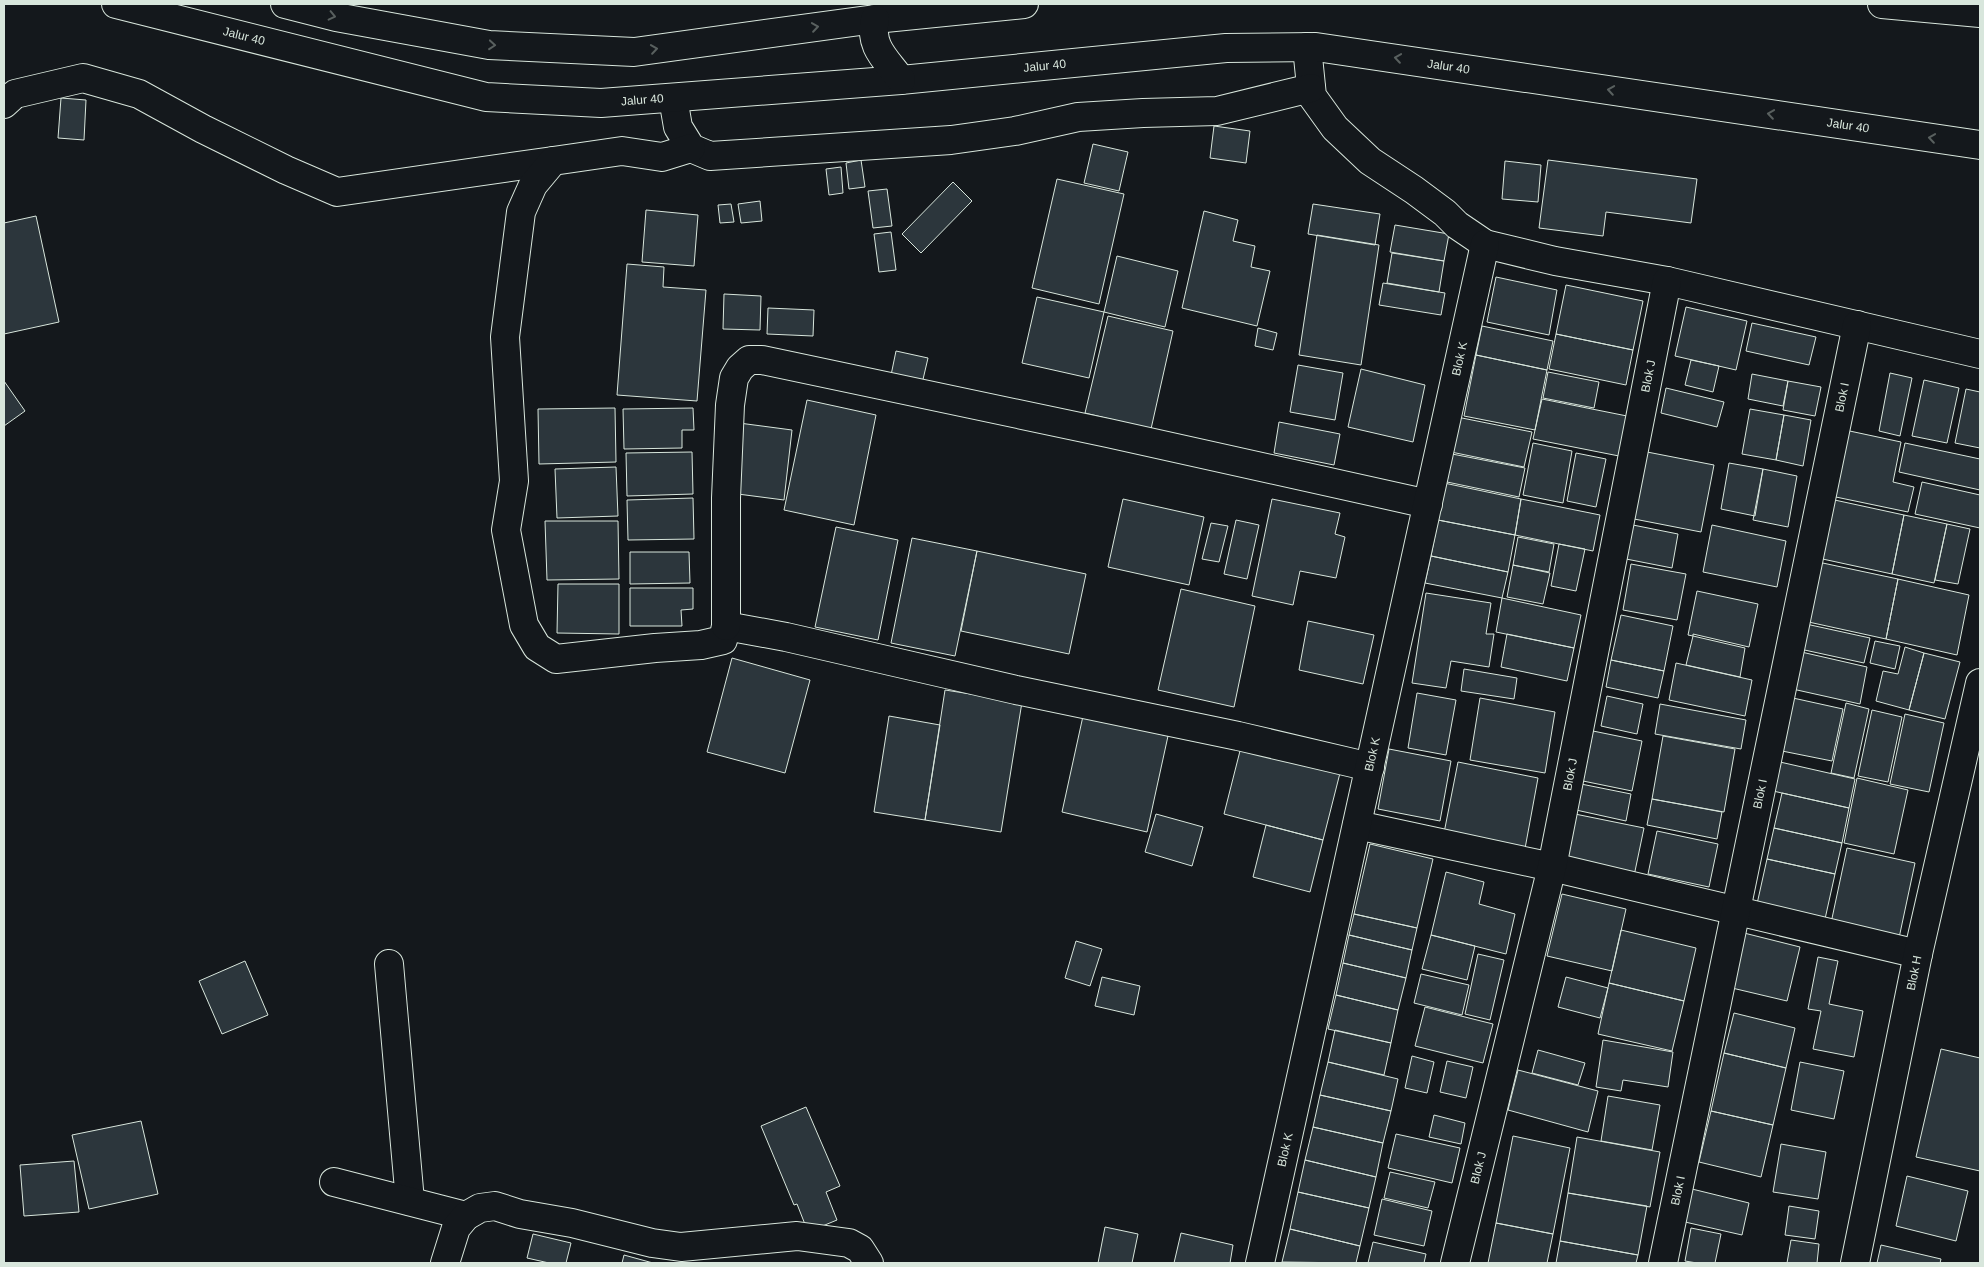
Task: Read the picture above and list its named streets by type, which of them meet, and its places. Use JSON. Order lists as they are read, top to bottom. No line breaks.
{"streets":{"main road":["Jalur 40","Blok K","Blok J","Blok I","Blok H"]}}
